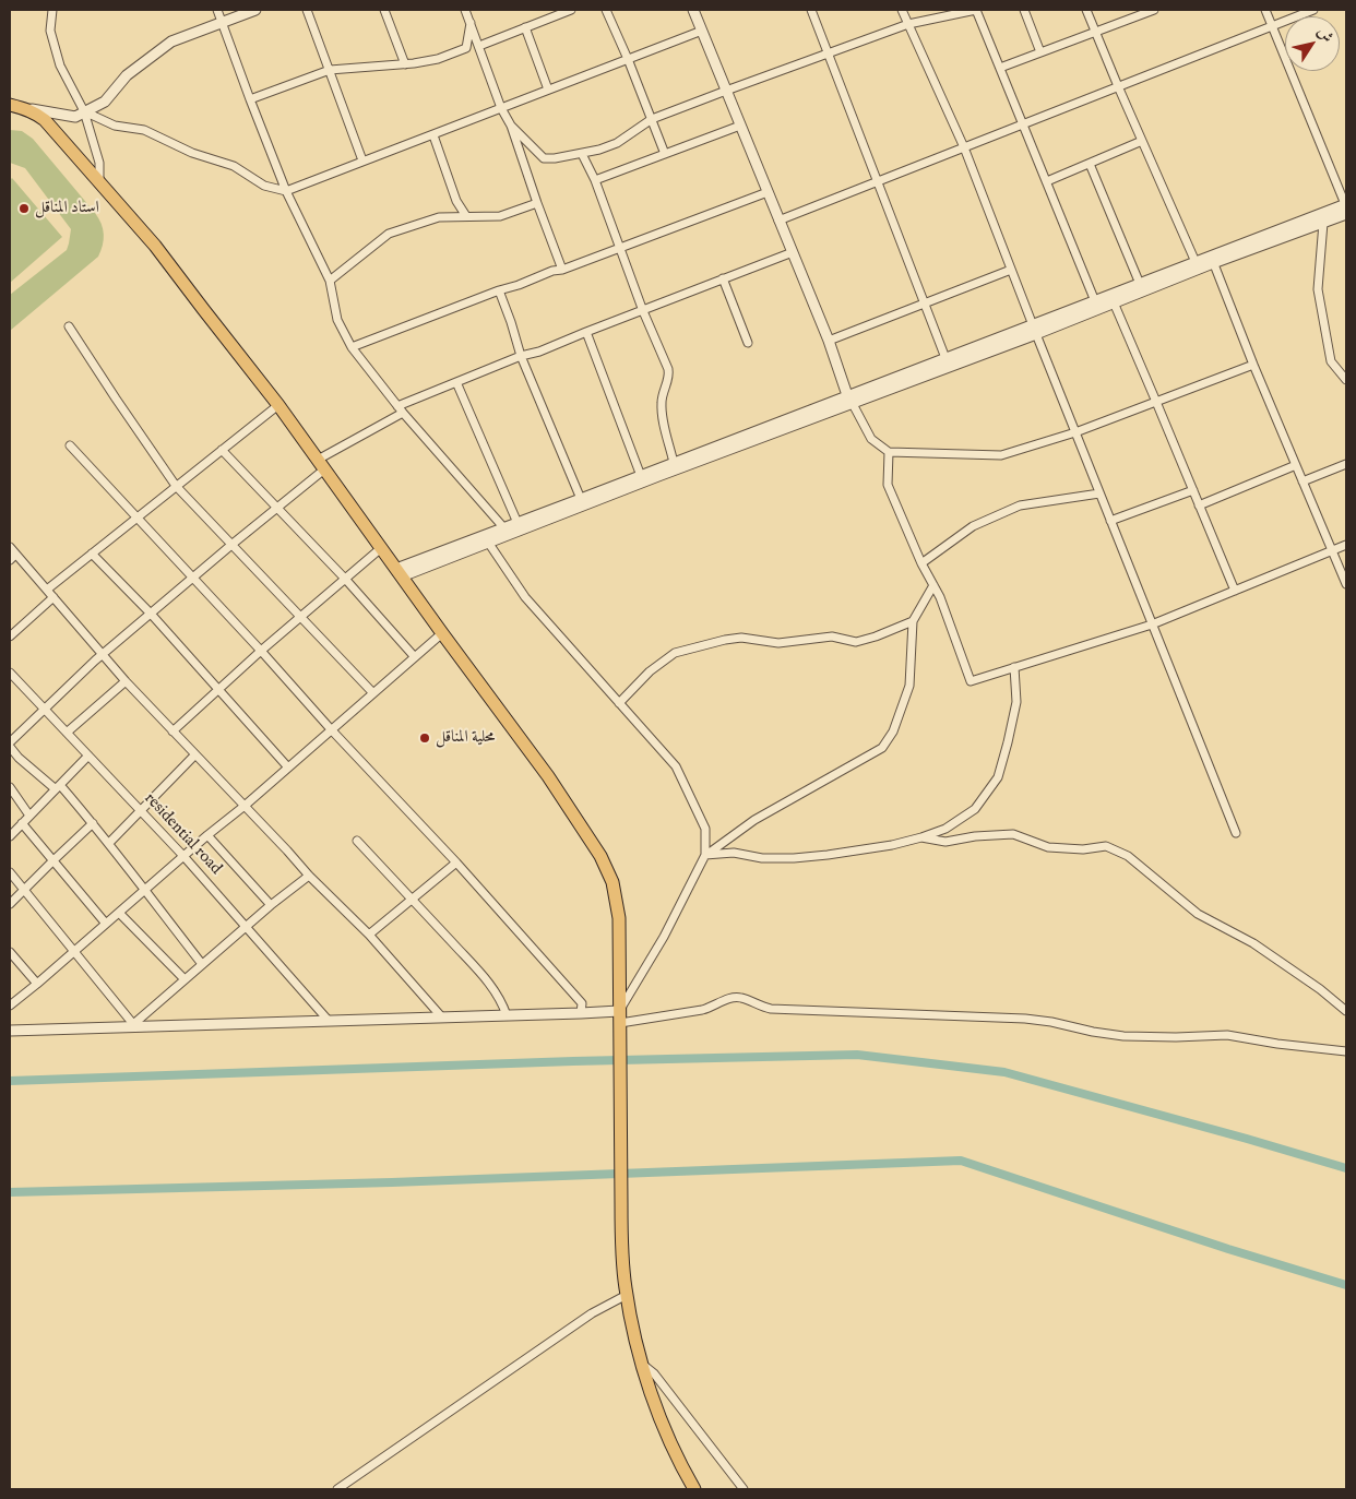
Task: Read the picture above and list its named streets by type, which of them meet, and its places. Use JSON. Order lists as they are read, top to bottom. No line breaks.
{"streets":{"street":["residential road"]},"places":["استاد المناقل","محلية المناقل"],"north":"top right"}
